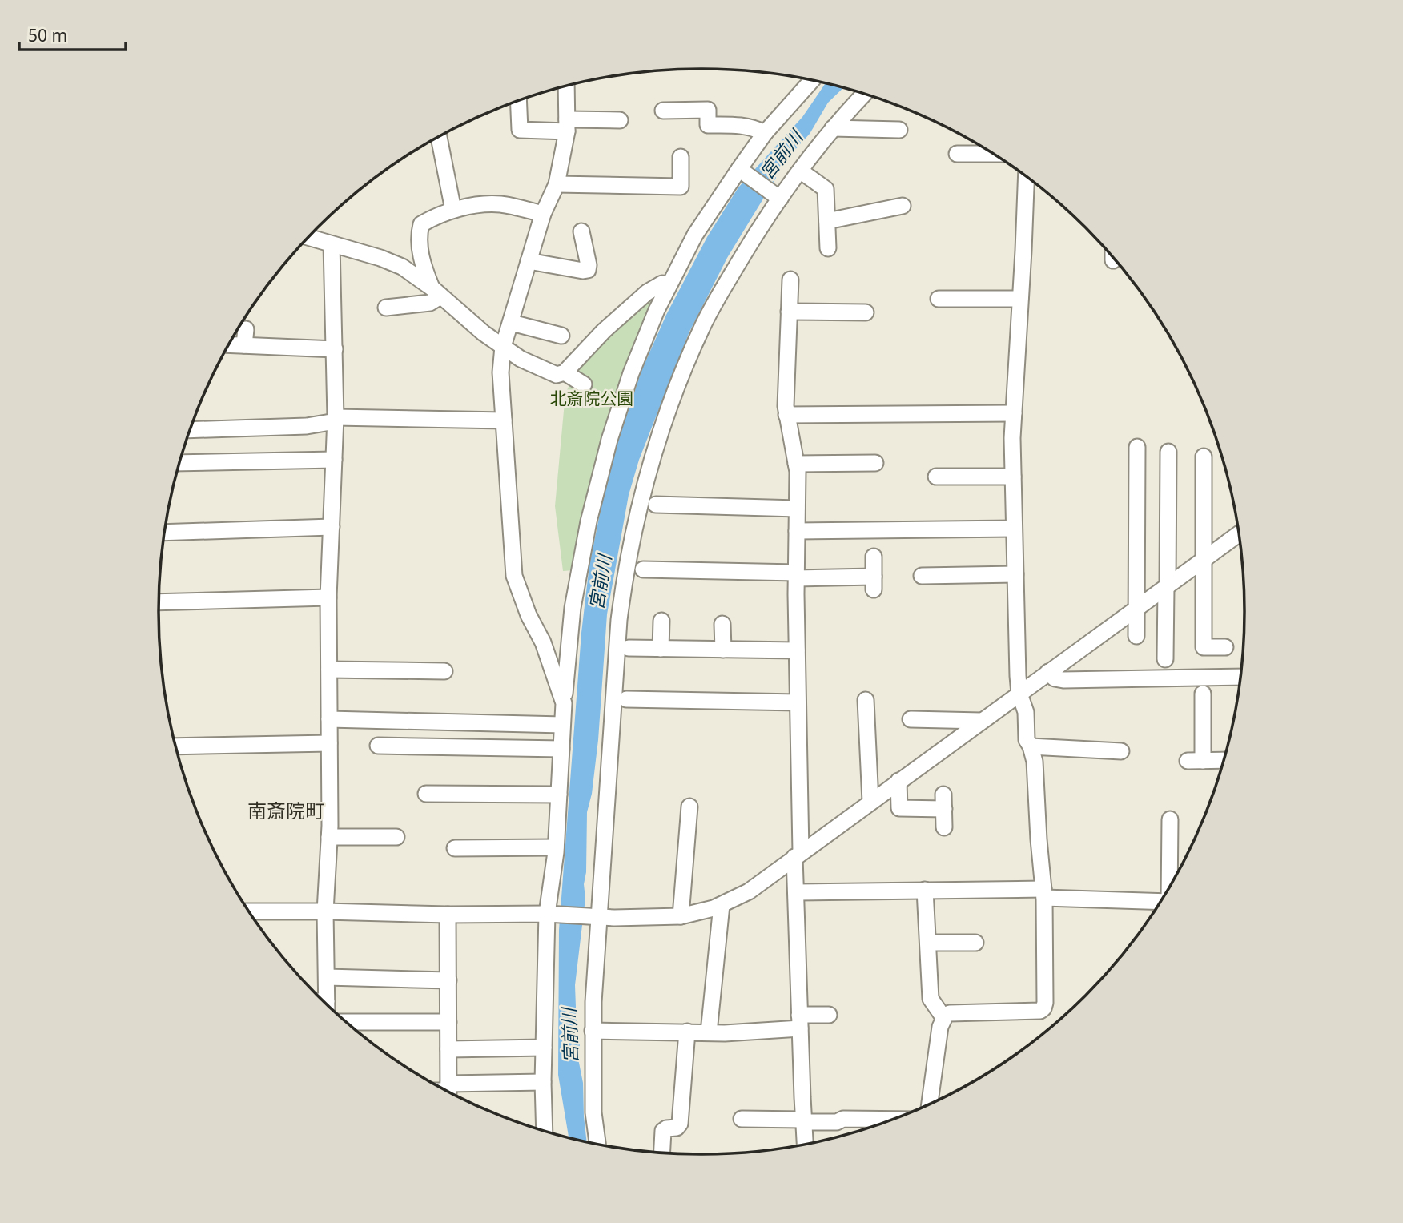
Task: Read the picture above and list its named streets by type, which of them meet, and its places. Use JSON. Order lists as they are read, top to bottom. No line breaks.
{"districts":["南斎院町"],"water":["宮前川"],"parks":["北斎院公園"],"scale_bar":"50 m"}
